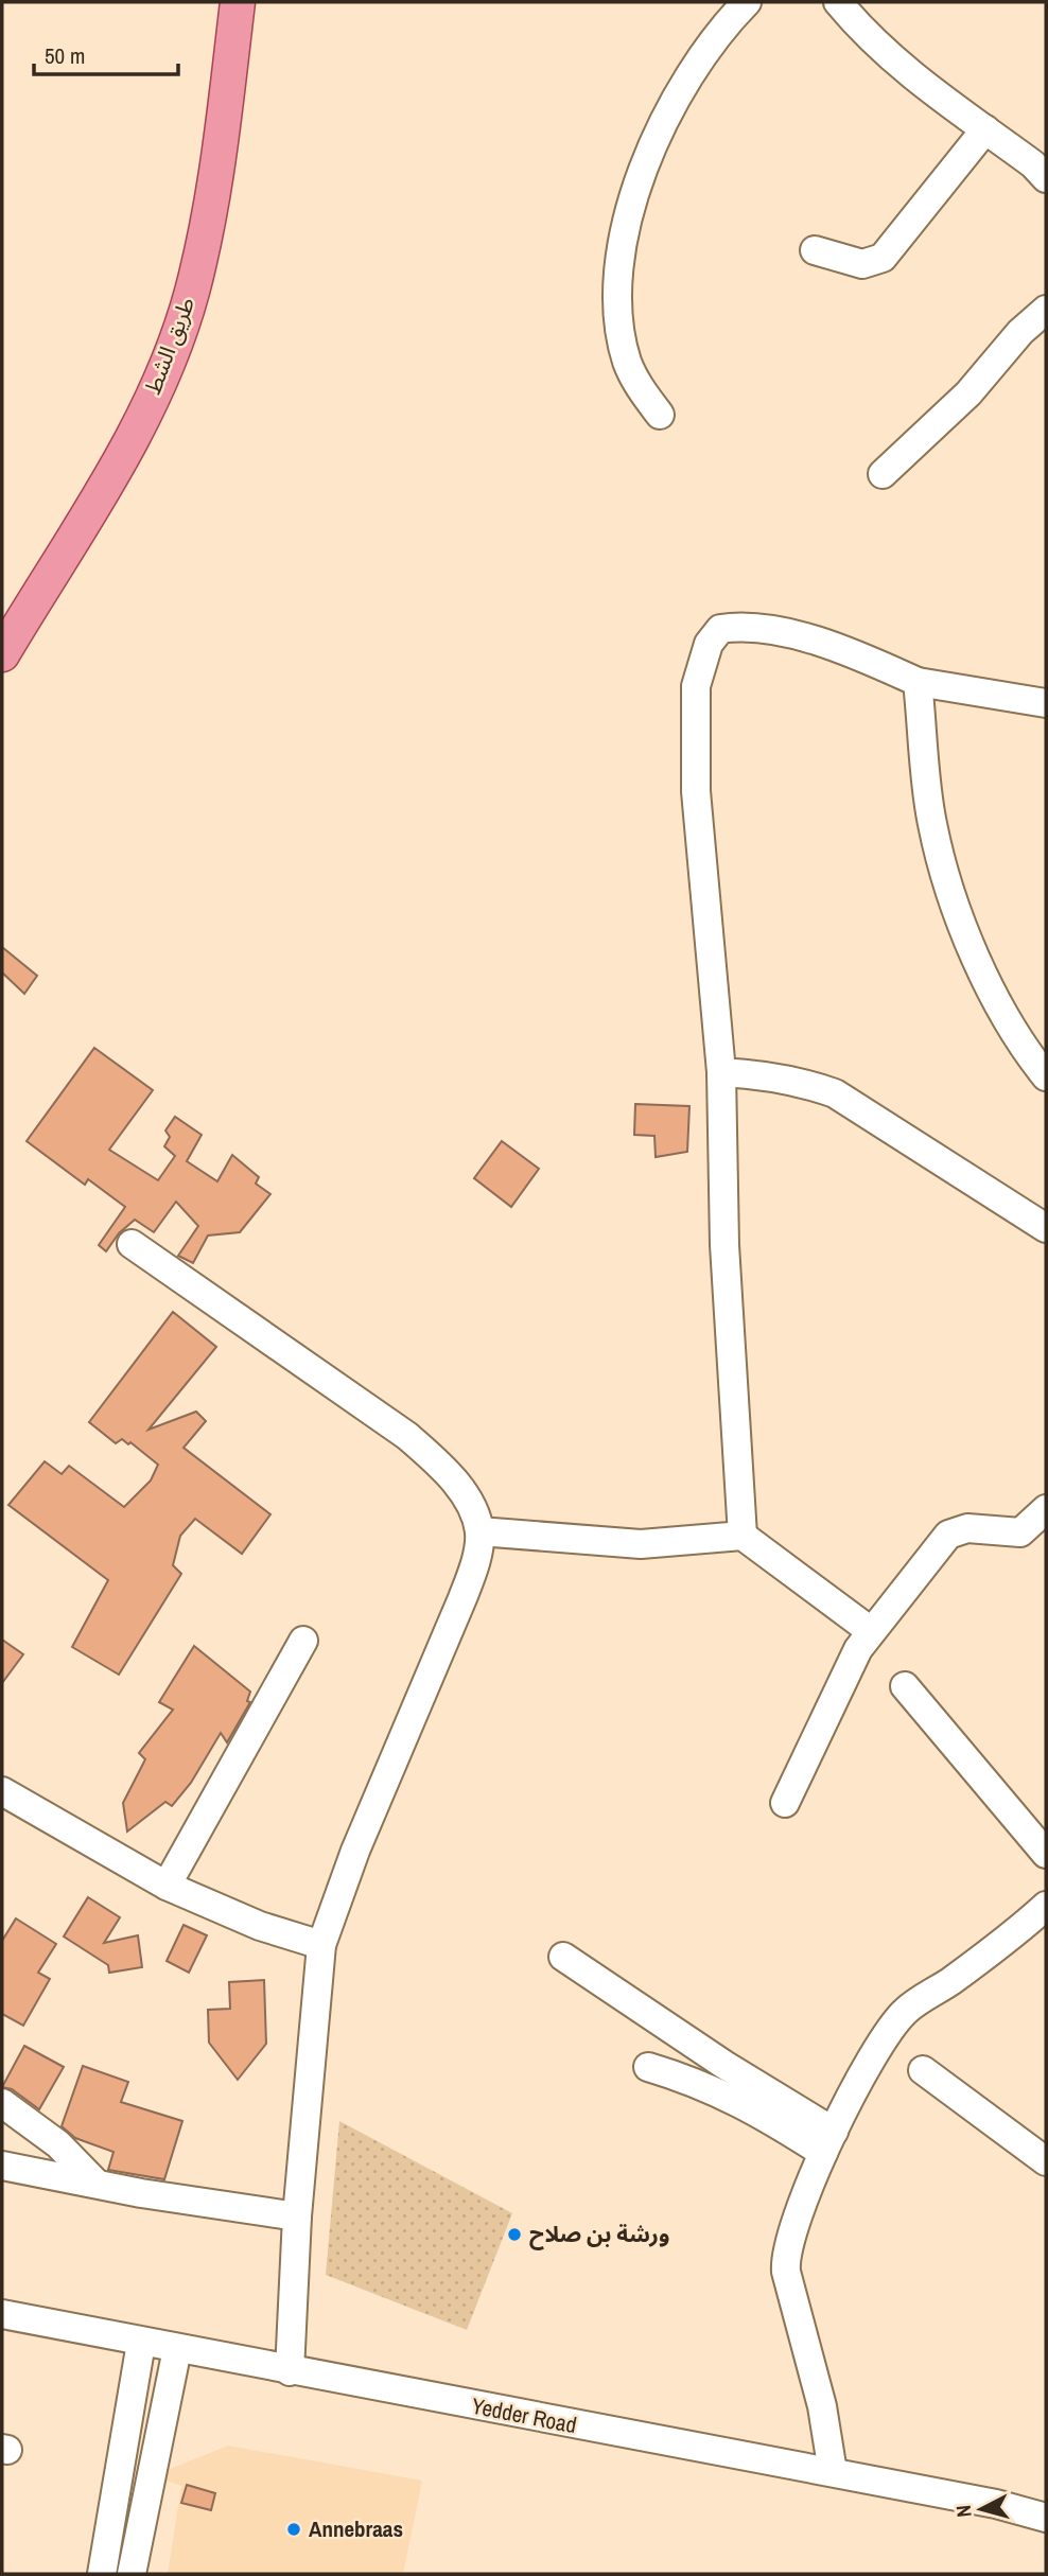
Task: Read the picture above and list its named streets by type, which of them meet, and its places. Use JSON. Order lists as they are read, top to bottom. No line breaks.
{"streets":{"main road":["طريق الشط"],"street":["Yedder Road"]},"places":["ورشة بن صلاح","Annebraas"],"scale_bar":"50 m","north":"left"}
